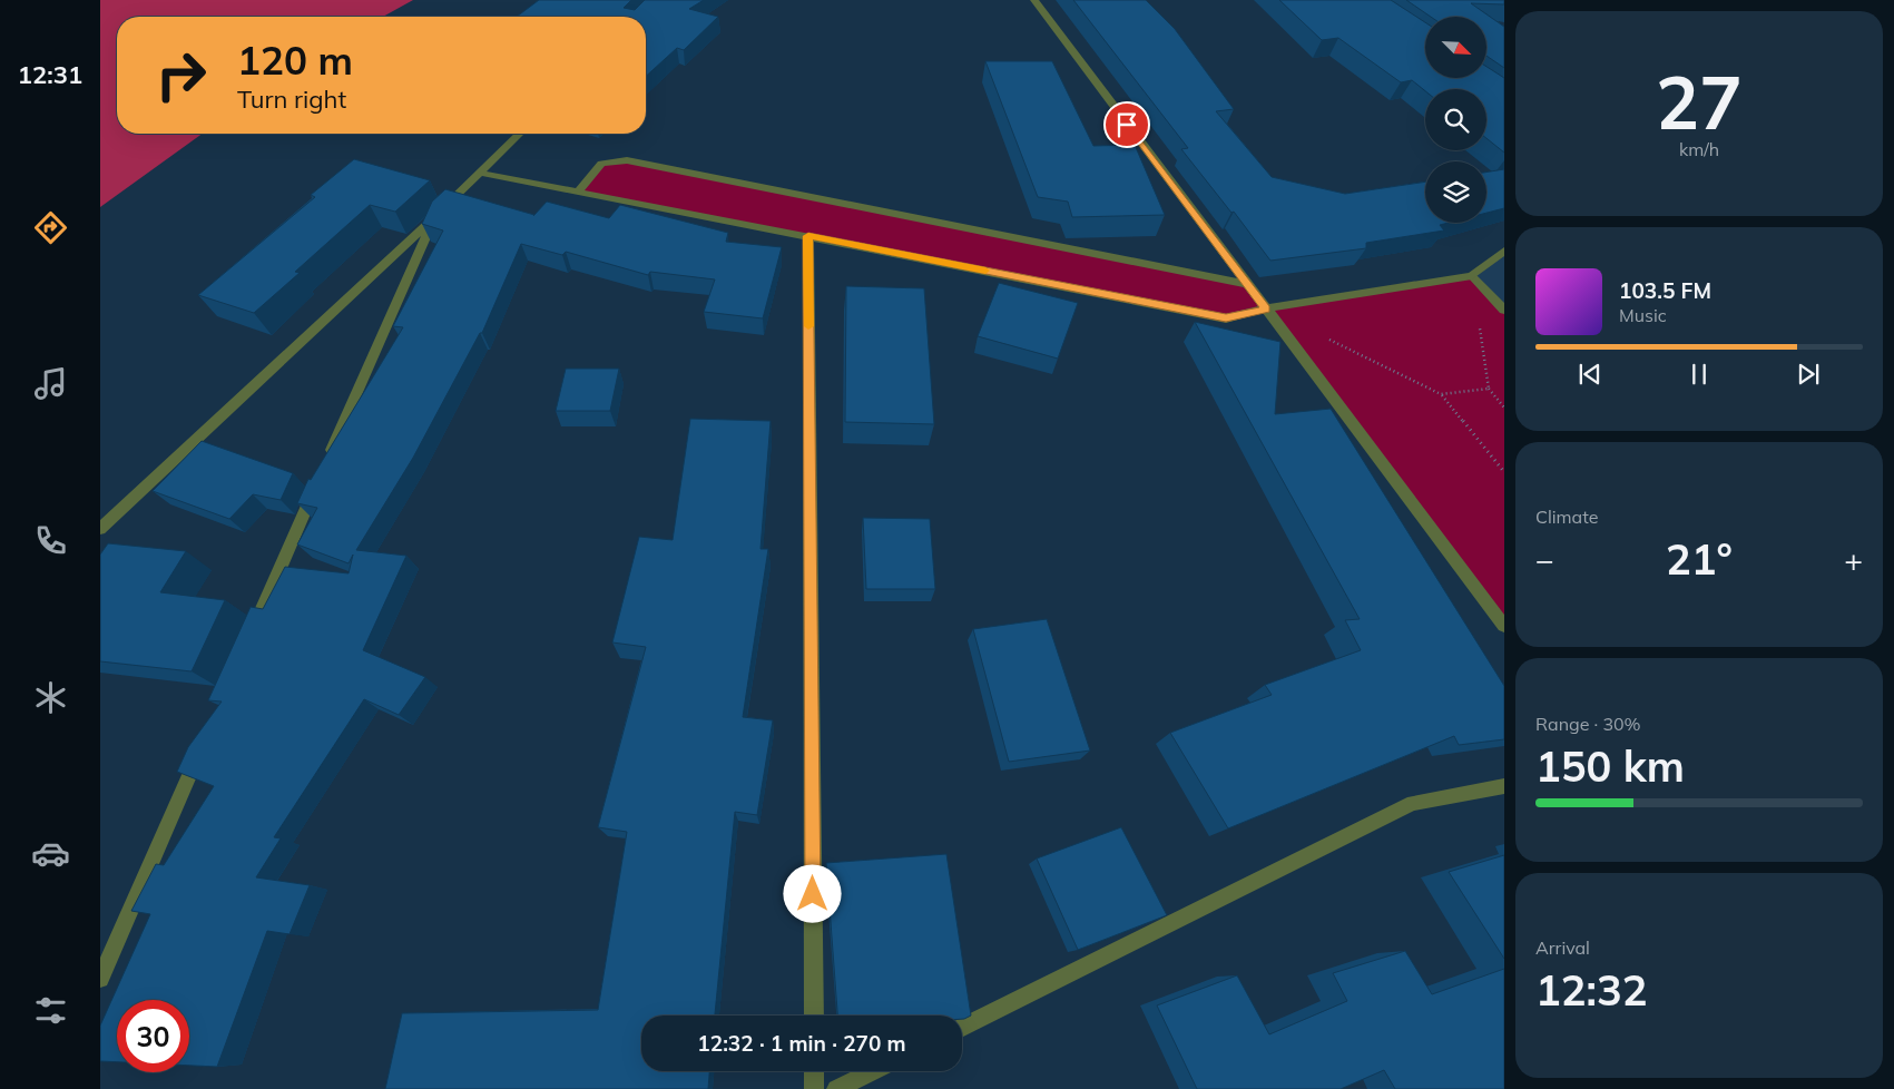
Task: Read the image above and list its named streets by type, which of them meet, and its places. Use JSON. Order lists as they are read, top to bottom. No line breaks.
{"north":"bottom right","page":{"tabs":"12:31","tile":[["27","km/h"],"Climate",["Range · 30%","150 km"],["Arrival","12:32"]],"turn":["120 m","Turn right"],"song":["103.5 FM","Music"],"heat":["−","21°","+"],"limit":"30","trip":"12:32 · 1 min · 270 m"}}
